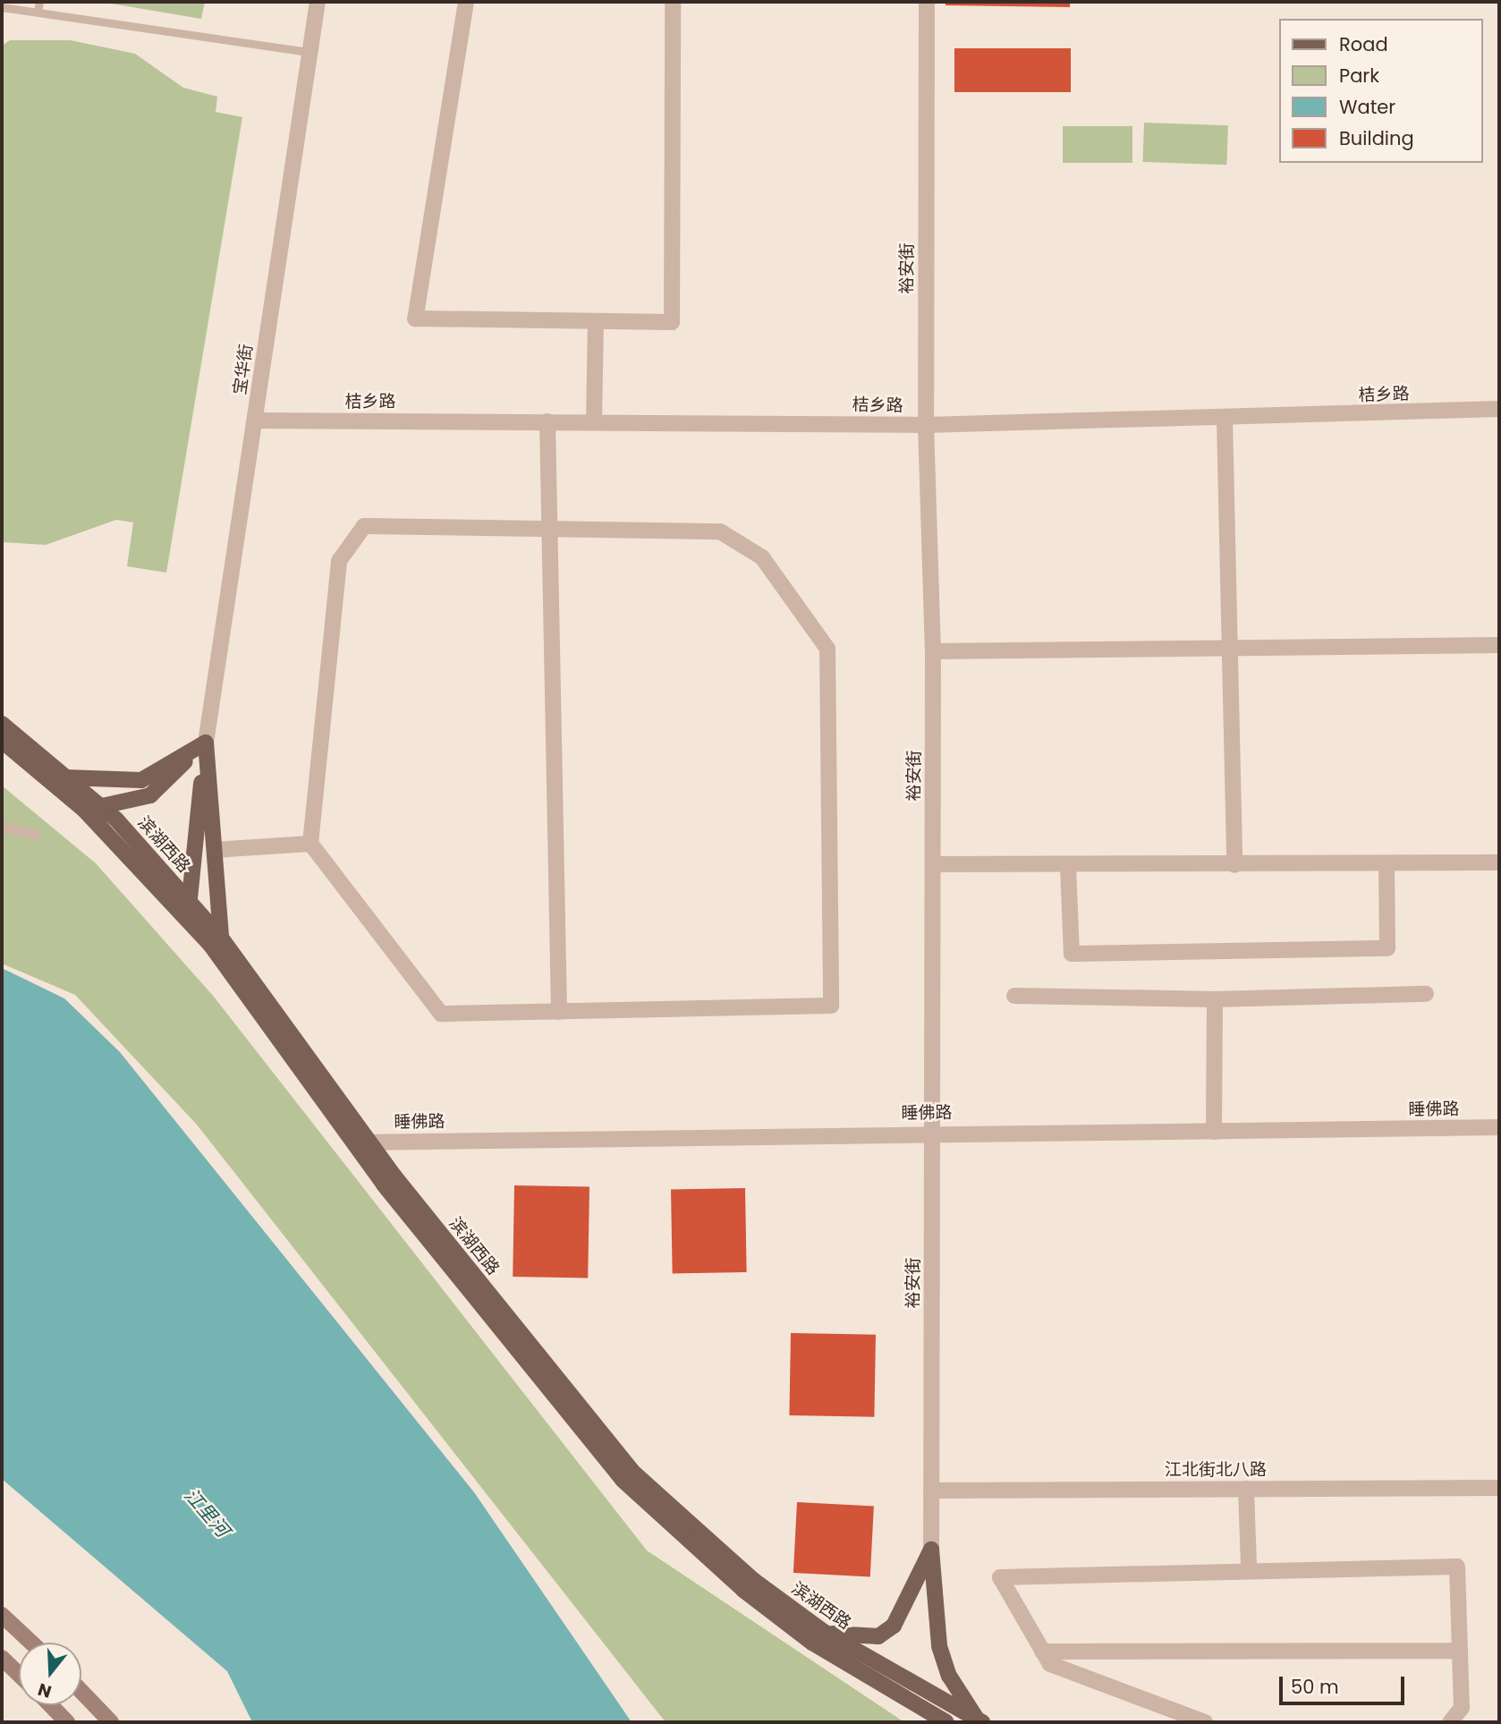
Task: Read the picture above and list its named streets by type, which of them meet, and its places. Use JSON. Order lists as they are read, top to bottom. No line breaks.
{"streets":{"main road":["滨湖西路"],"street":["裕安街","宝华街","桔乡路","睡佛路","江北街北八路"]},"crossings":[["裕安街","桔乡路"],["裕安街","睡佛路"],["裕安街","江北街北八路"],["宝华街","桔乡路"],["滨湖西路","睡佛路"]],"water":["江里河"],"legend":["Road","Park","Water","Building"],"scale_bar":"50 m","north":"bottom"}
